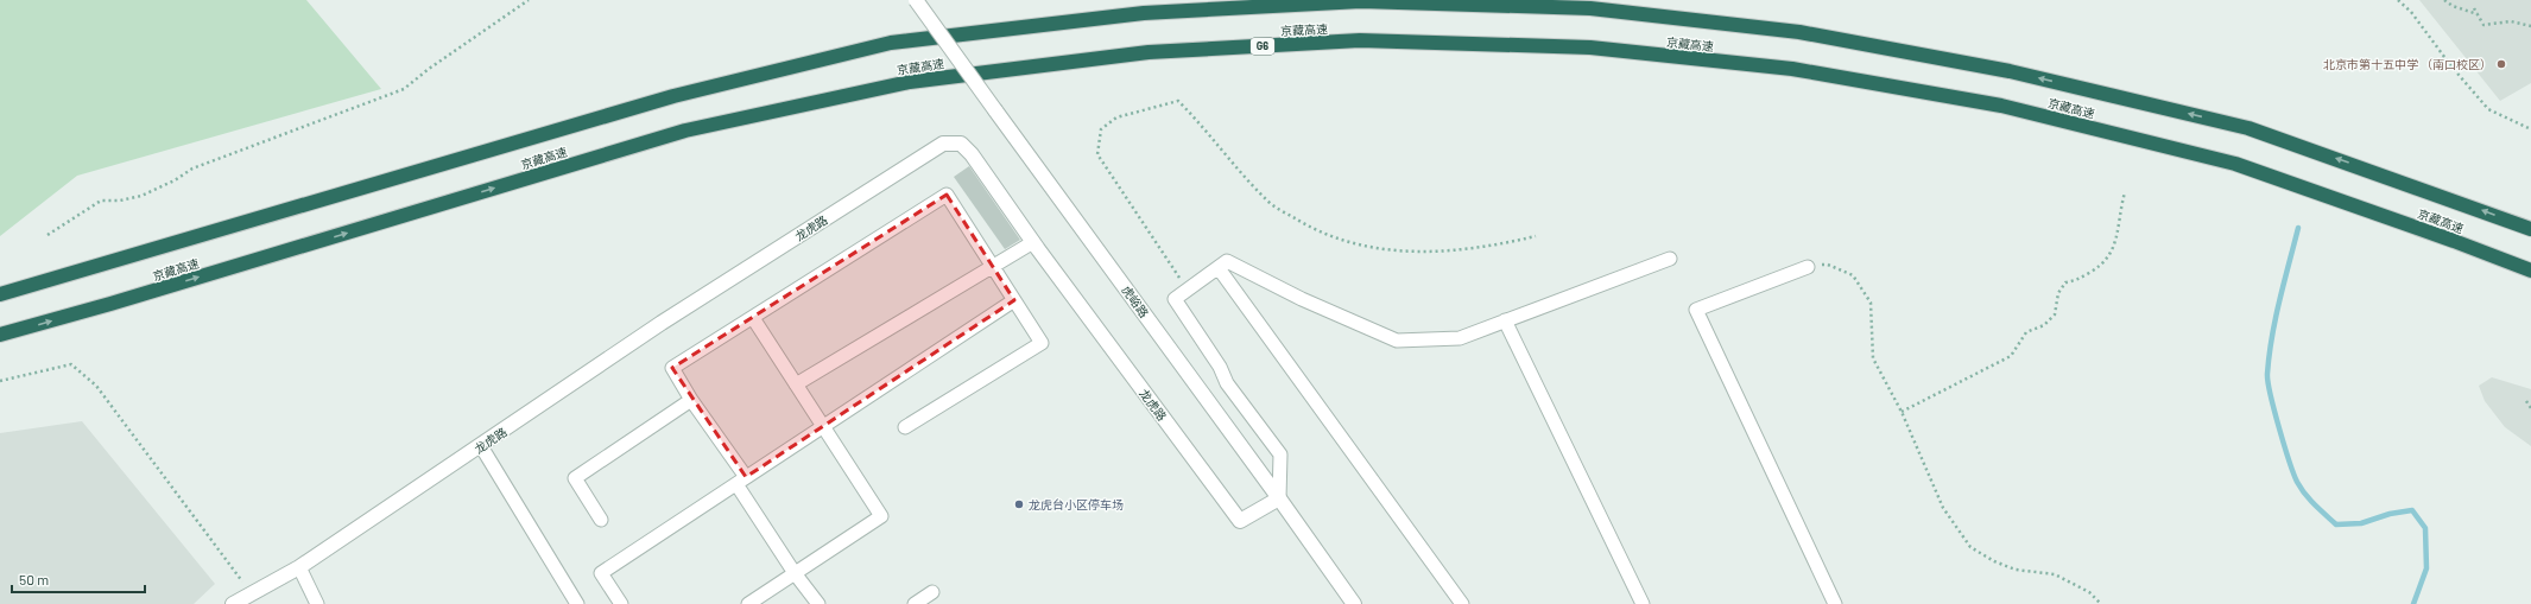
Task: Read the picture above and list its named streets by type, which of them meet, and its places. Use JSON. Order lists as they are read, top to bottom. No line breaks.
{"streets":{"highway":["京藏高速","G6"],"street":["龙虎路","虎峪路"]},"crossings":[["龙虎路","虎峪路"]],"places":["北京市第十五中学 （南口校区）","龙虎台小区停车场"],"scale_bar":"50 m"}
